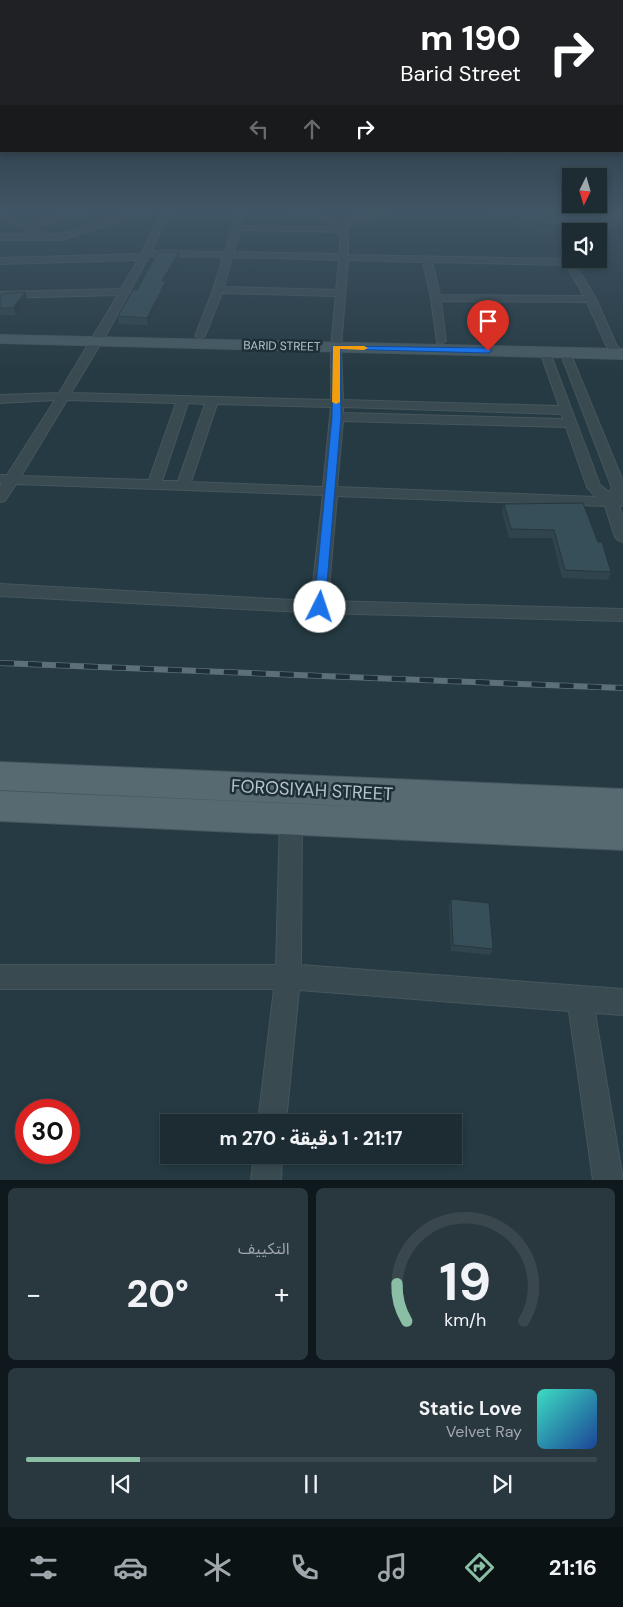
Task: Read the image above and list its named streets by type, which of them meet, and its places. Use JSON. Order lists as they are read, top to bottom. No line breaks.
{"streets":{"main road":["BARID STREET","FOROSIYAH STREET"]},"north":"bottom","page":{"turn":["190 m","Barid Street"],"limit":"30","trip":"21:17 · 1 دقيقة · 270 m","tile":"التكييف","heat":["−","20°","+"],"song":["Static Love","Velvet Ray"],"tabs":"21:16","gauge":["19","km/h"]}}
